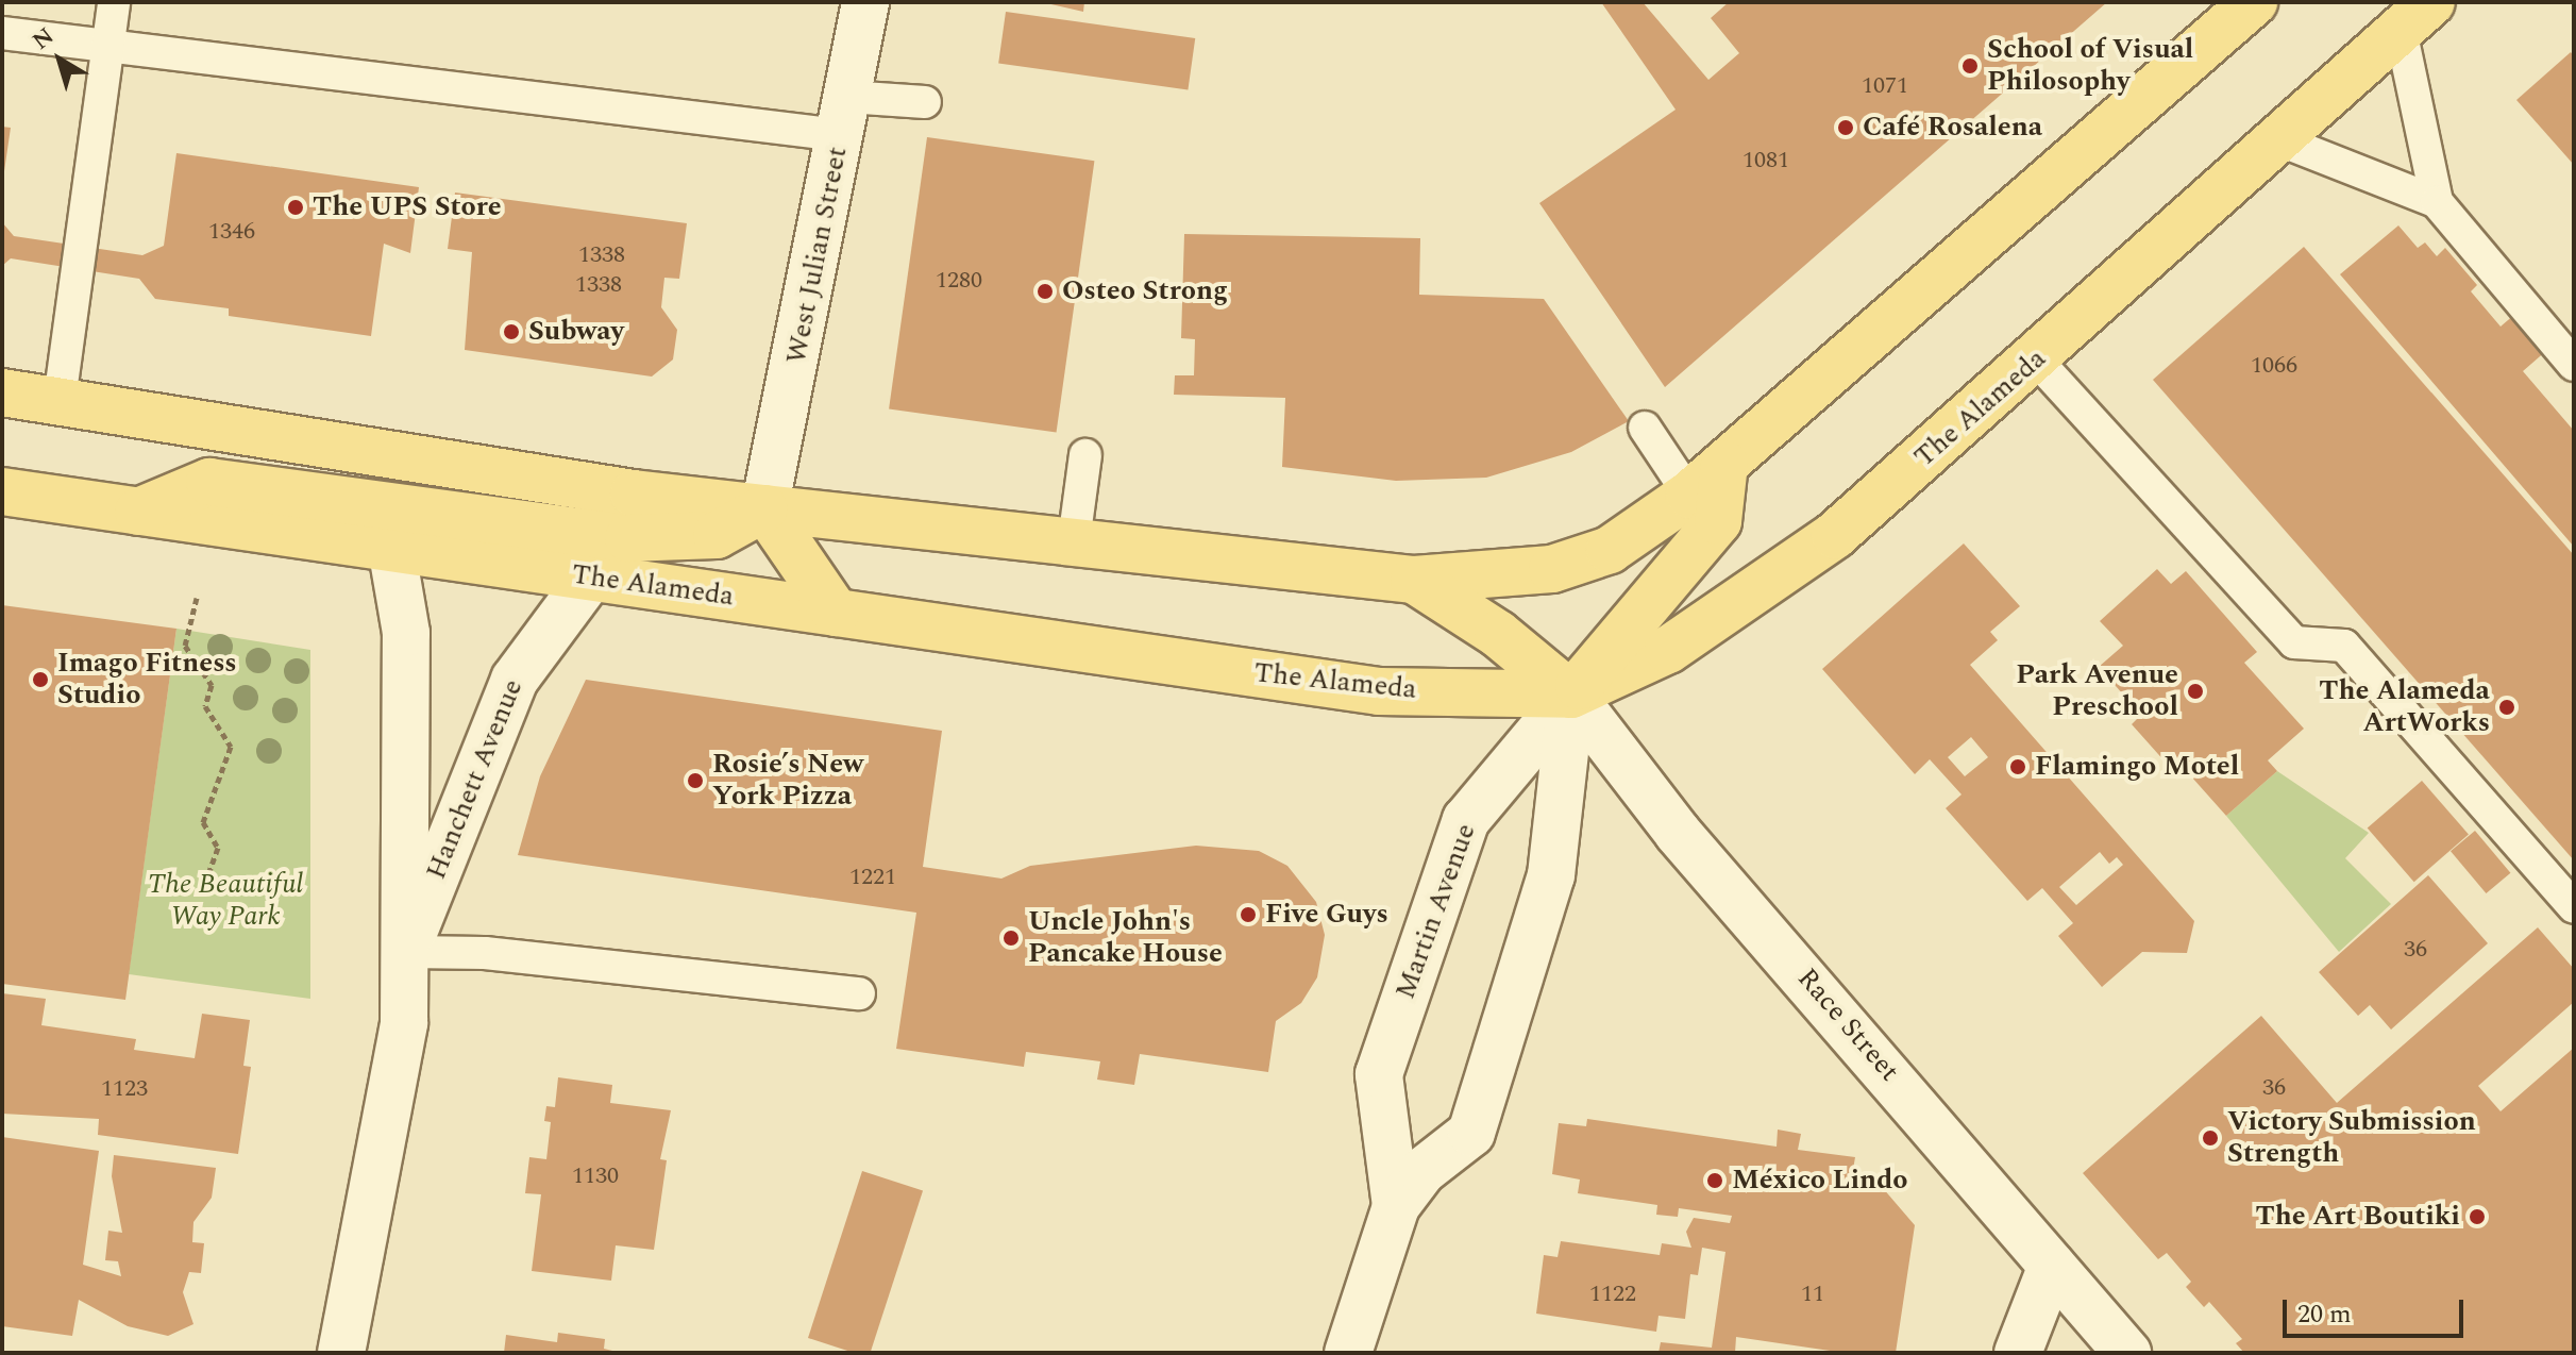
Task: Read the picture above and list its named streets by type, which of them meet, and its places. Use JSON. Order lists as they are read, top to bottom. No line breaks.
{"streets":{"main road":["The Alameda"],"street":["West Julian Street","Hanchett Avenue","Martin Avenue","Race Street"]},"crossings":[["The Alameda","Hanchett Avenue"],["The Alameda","Martin Avenue"],["The Alameda","Race Street"],["Martin Avenue","Race Street"]],"parks":["The Beautiful Way Park"],"places":["School of Visual Philosophy","Café Rosalena","The UPS Store","Osteo Strong","Subway","Imago Fitness Studio","Park Avenue Preschool","The Alameda ArtWorks","Flamingo Motel","Rosie’s New York Pizza","Five Guys","Uncle John's Pancake House","Victory Submission Strength","México Lindo","The Art Boutiki"],"house_numbers":["1071","1081","1346","1338","1280","1338","1066","1221","36","36","1123","1130","1122","11"],"scale_bar":"20 m","north":"top left"}
